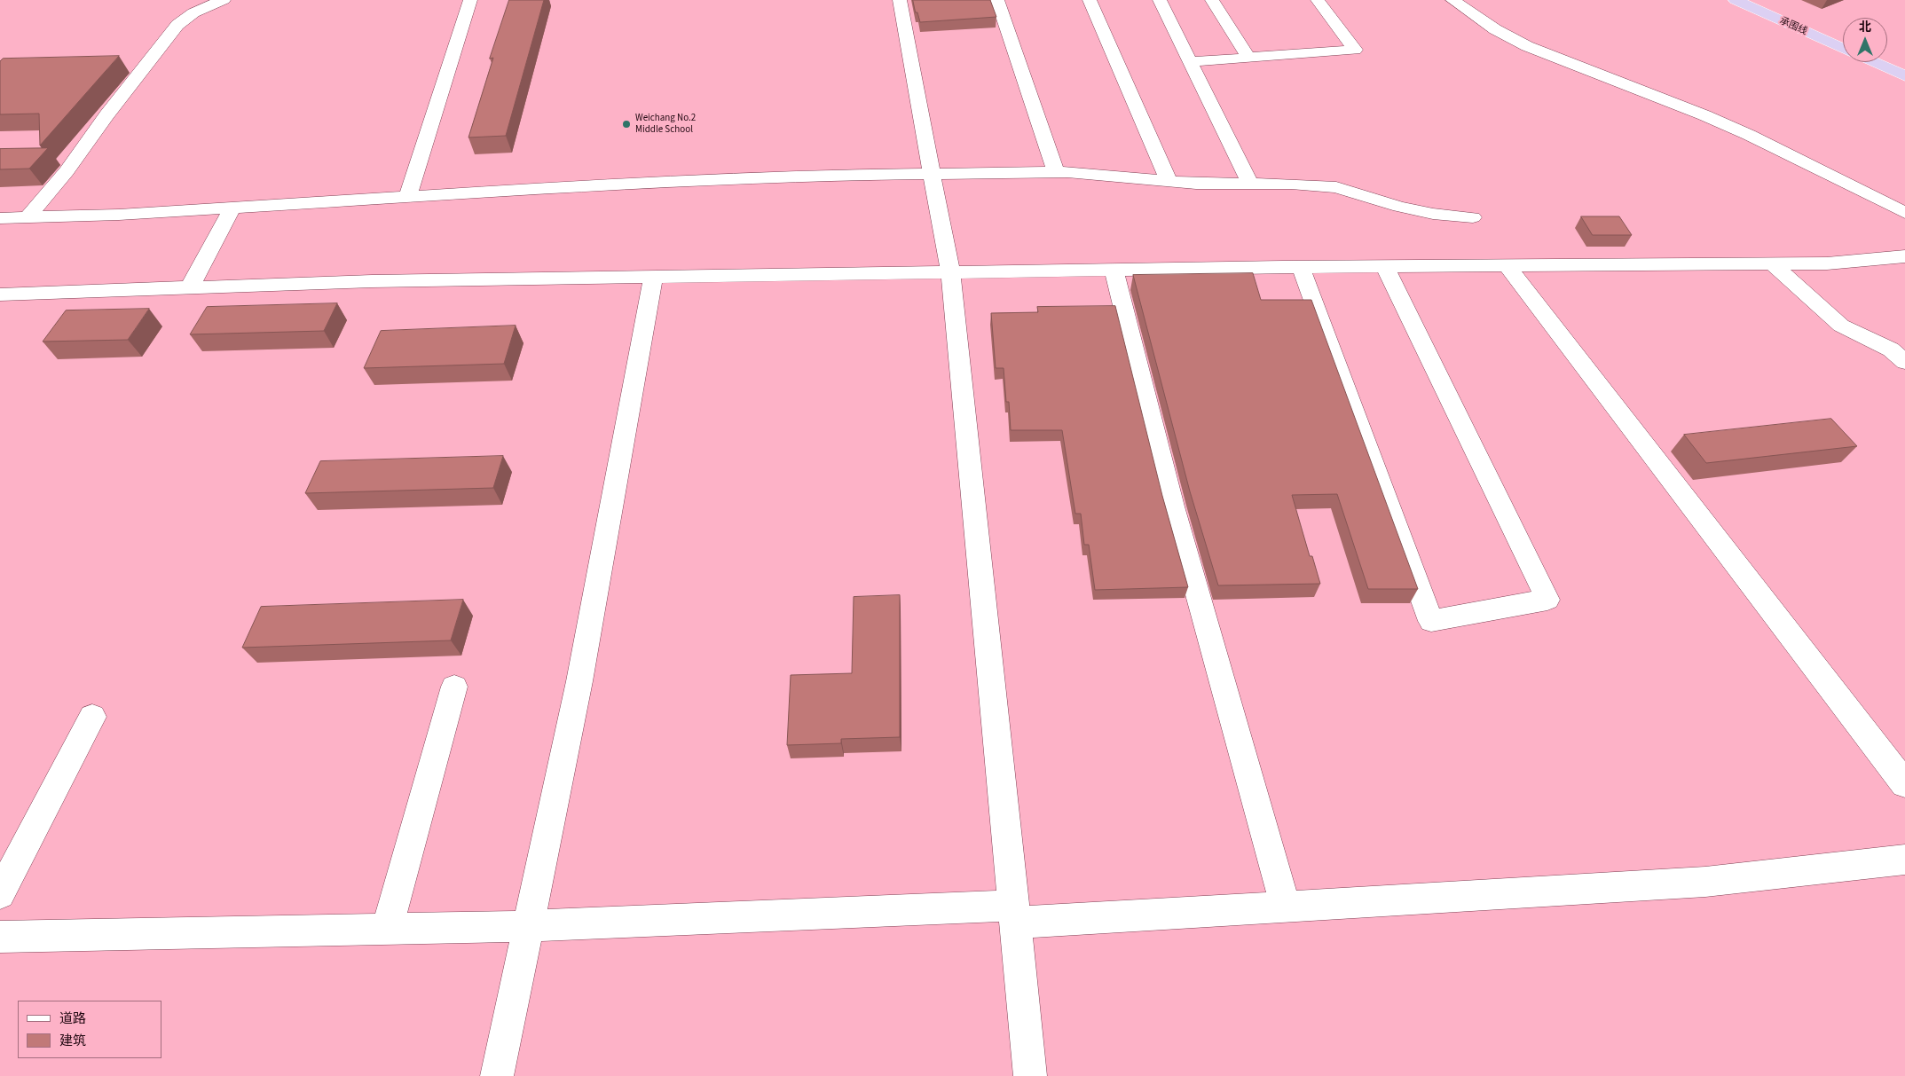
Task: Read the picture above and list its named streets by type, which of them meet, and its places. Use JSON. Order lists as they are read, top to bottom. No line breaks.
{"streets":{"highway":["承围线"]},"places":["Weichang No.2 Middle School"],"legend":["道路","建筑"],"north":"top"}
